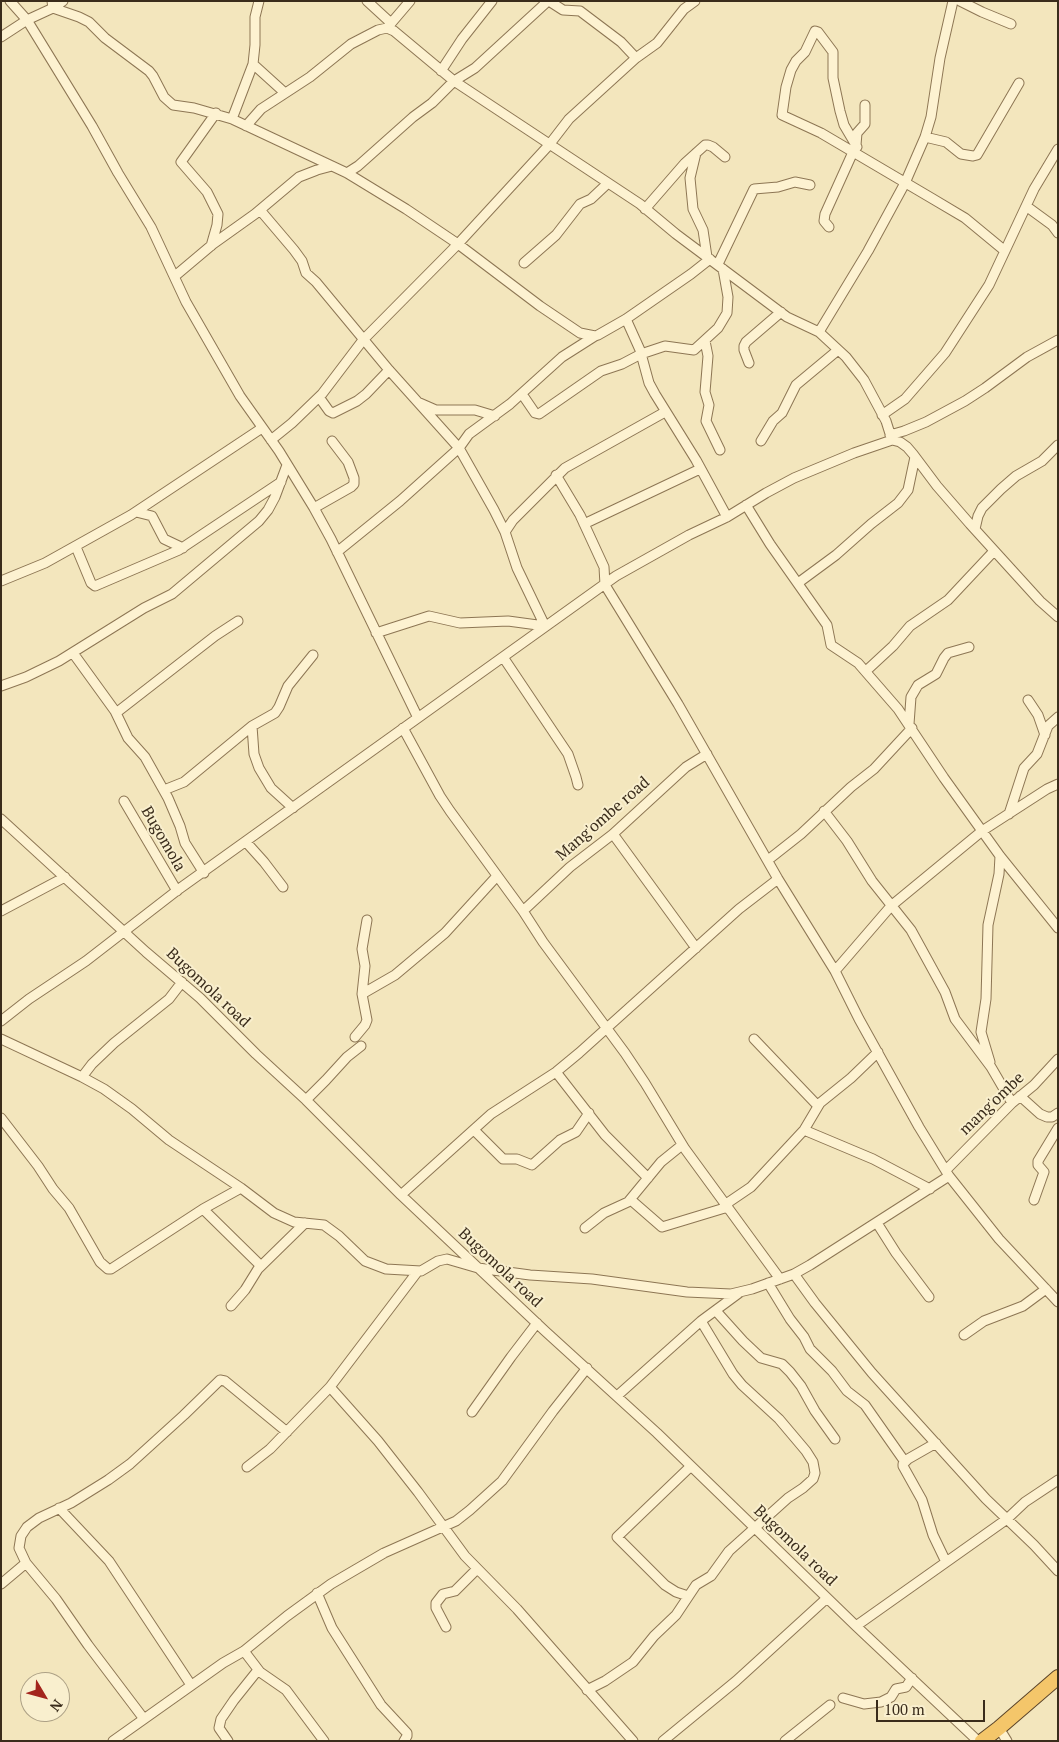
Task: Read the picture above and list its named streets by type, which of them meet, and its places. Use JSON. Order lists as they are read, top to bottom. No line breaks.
{"streets":{"street":["Mang'ombe road","Bugomola","Bugomola road","mang'ombe"]},"scale_bar":"100 m","north":"bottom right"}
